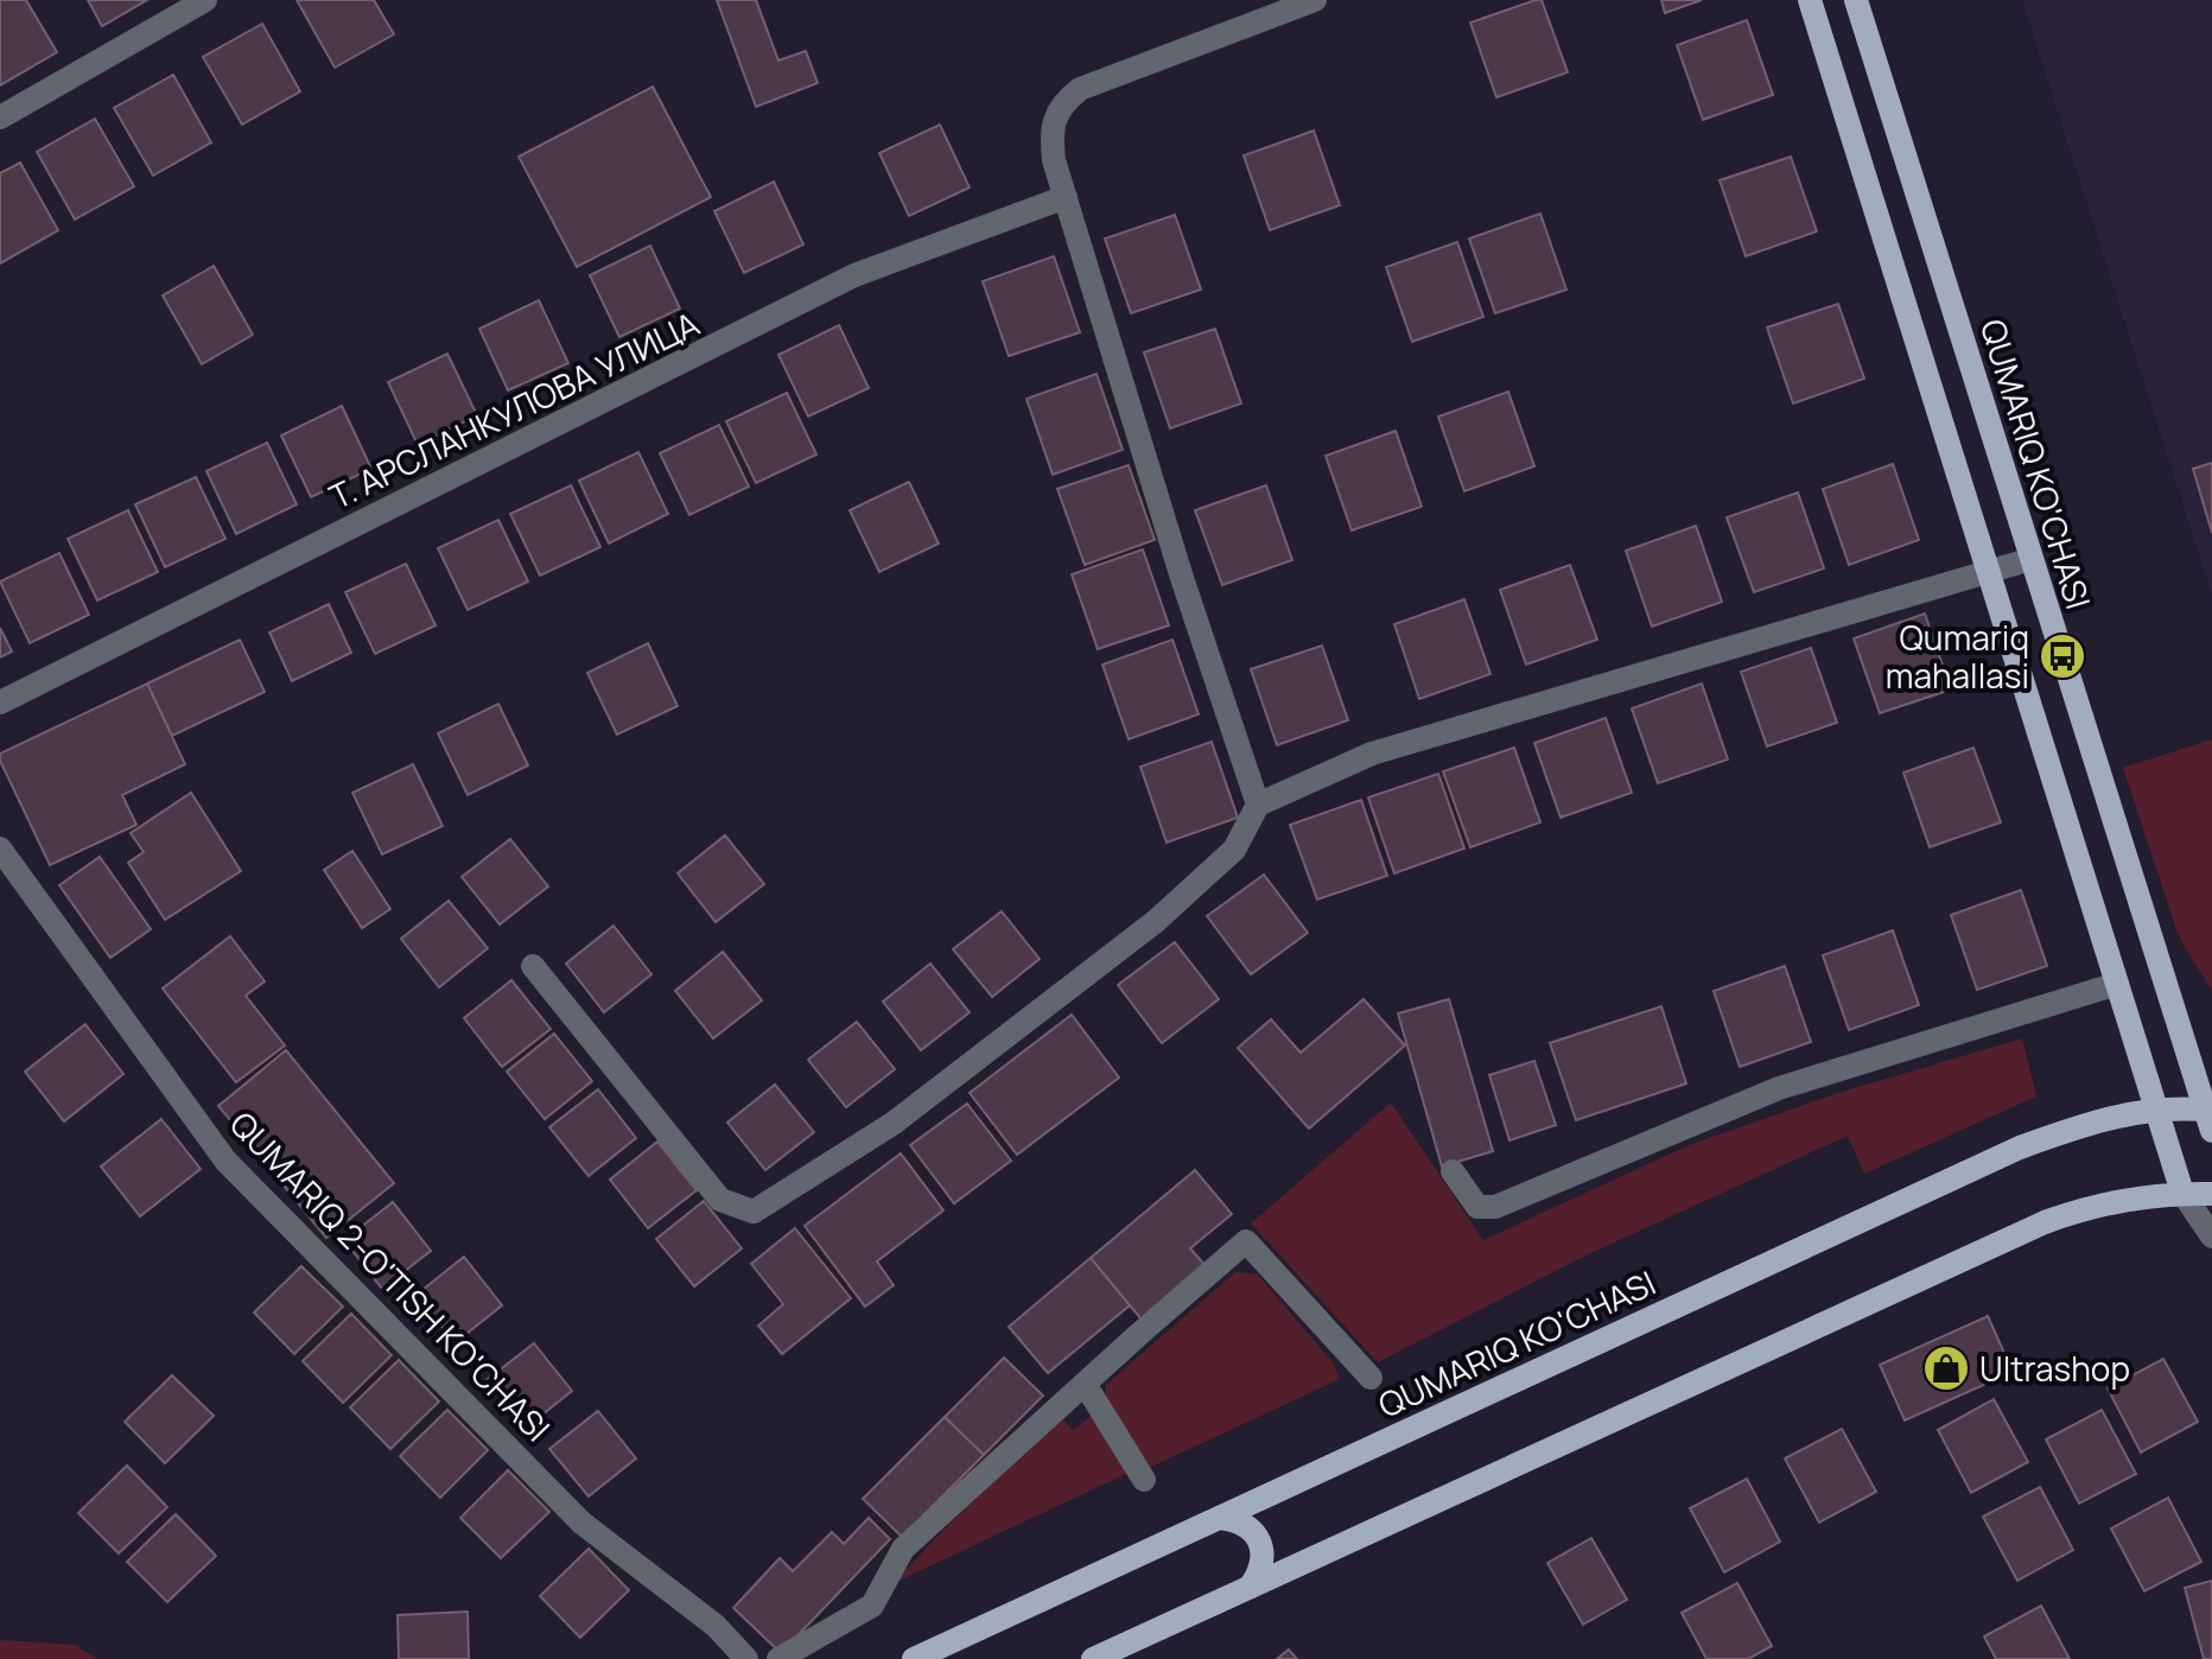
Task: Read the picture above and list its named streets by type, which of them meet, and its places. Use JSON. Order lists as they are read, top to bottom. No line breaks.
{"streets":{"main road":["QUMARIQ KO'CHASI"],"street":["Т. АРСЛАНКУЛОВА УЛИЦА","QUMARIQ 2-O'TISH KO'CHASI"]},"places":{"bus stop":["Qumariq mahallasi"],"shop":["Ultrashop"]}}
